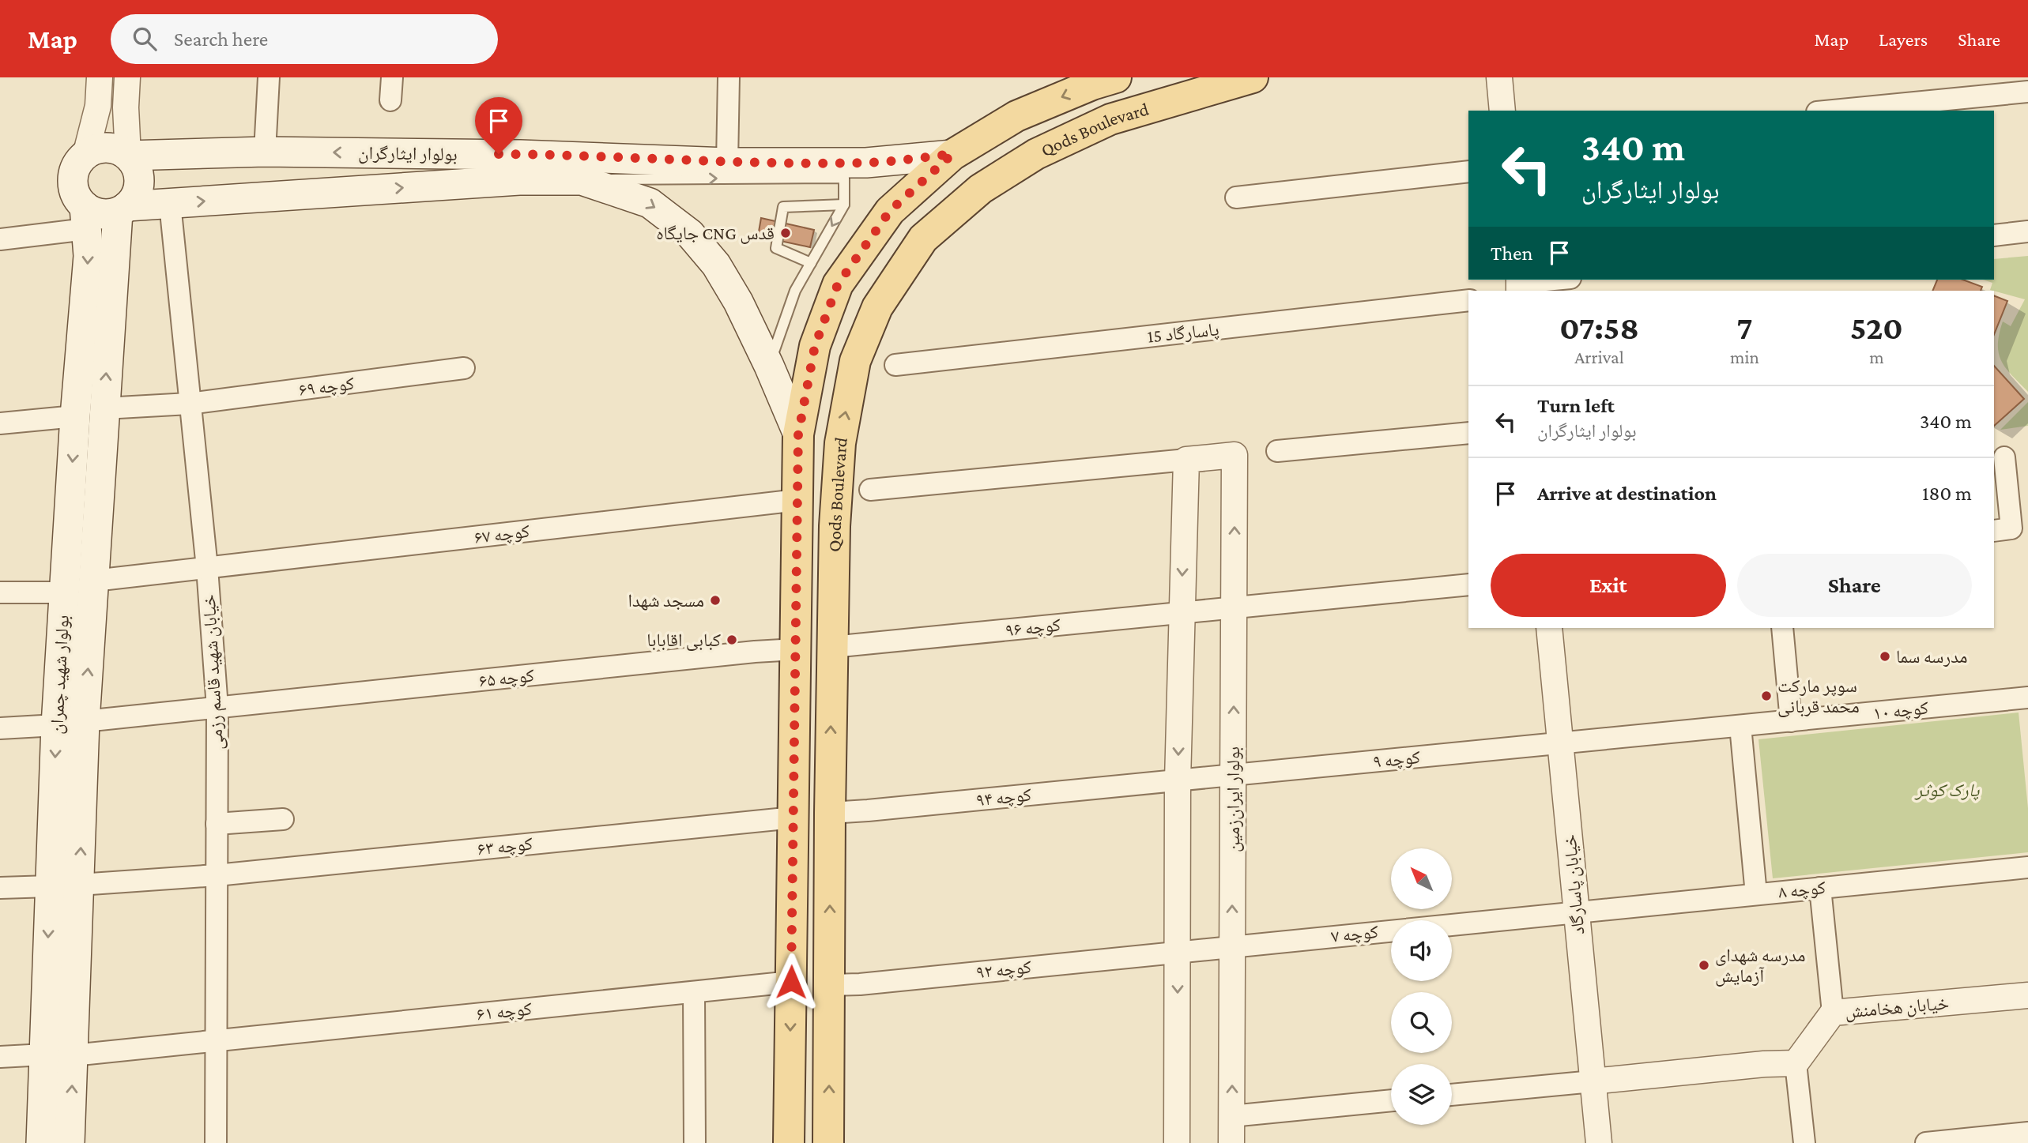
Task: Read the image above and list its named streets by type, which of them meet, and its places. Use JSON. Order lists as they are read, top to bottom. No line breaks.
{"streets":{"main road":["Qods Boulevard","بولوار ایثارگران","بولوار شهید چمران"],"street":["پاسارگاد 15","کوچه ۶۹","کوچه ۶۷","کوچه ۹۶","خیابان شهید قاسم رزمی","کوچه ۶۵","کوچه ۱۰","کوچه ۹","کوچه ۹۴","بولوار ایران‌زمین","کوچه ۶۳","خیابان پاسارگاد","کوچه ۸","کوچه ۷","کوچه ۹۲","خیابان هخامنش","کوچه ۶۱"]},"crossings":[["Qods Boulevard","بولوار ایثارگران"],["Qods Boulevard","کوچه ۶۷"],["Qods Boulevard","کوچه ۹۶"],["Qods Boulevard","کوچه ۶۵"],["Qods Boulevard","کوچه ۹۴"],["Qods Boulevard","کوچه ۶۳"],["Qods Boulevard","کوچه ۹۲"],["Qods Boulevard","کوچه ۶۱"],["بولوار ایثارگران","خیابان شهید قاسم رزمی"],["بولوار ایثارگران","بولوار شهید چمران"],["کوچه ۶۹","خیابان شهید قاسم رزمی"],["کوچه ۶۹","بولوار شهید چمران"],["کوچه ۶۷","خیابان شهید قاسم رزمی"],["کوچه ۶۷","بولوار شهید چمران"],["کوچه ۹۶","بولوار ایران‌زمین"],["خیابان شهید قاسم رزمی","کوچه ۶۵"],["خیابان شهید قاسم رزمی","کوچه ۶۳"],["خیابان شهید قاسم رزمی","کوچه ۶۱"],["بولوار شهید چمران","کوچه ۶۵"],["بولوار شهید چمران","کوچه ۶۳"],["بولوار شهید چمران","کوچه ۶۱"],["کوچه ۱۰","کوچه ۹"],["کوچه ۹","کوچه ۹۴"],["کوچه ۹","بولوار ایران‌زمین"],["کوچه ۹","خیابان پاسارگاد"],["بولوار ایران‌زمین","کوچه ۷"],["خیابان پاسارگاد","کوچه ۸"],["خیابان پاسارگاد","کوچه ۷"],["کوچه ۸","کوچه ۷"],["کوچه ۷","کوچه ۹۲"]],"parks":["پارک کوثر"],"places":["جایگاه CNG قدس","مسجد شهدا","کبابی اقابابا","مدرسه سما","سوپر مارکت محمد قربانی","مدرسه شهدای آزمایش"],"north":"top left","page":{"header":"Map","search":"Search here","nav":["Map","Layers","Share"],"turn":["340 m","بولوار ایثارگران"],"then":"Then","eta":["07:58","Arrival","7","min","520","m"],"list":[{"name":"Turn left","note":"بولوار ایثارگران","value":"340 m"},{"name":"Arrive at destination","value":"180 m"}],"buttons":["Exit","Share"]}}
